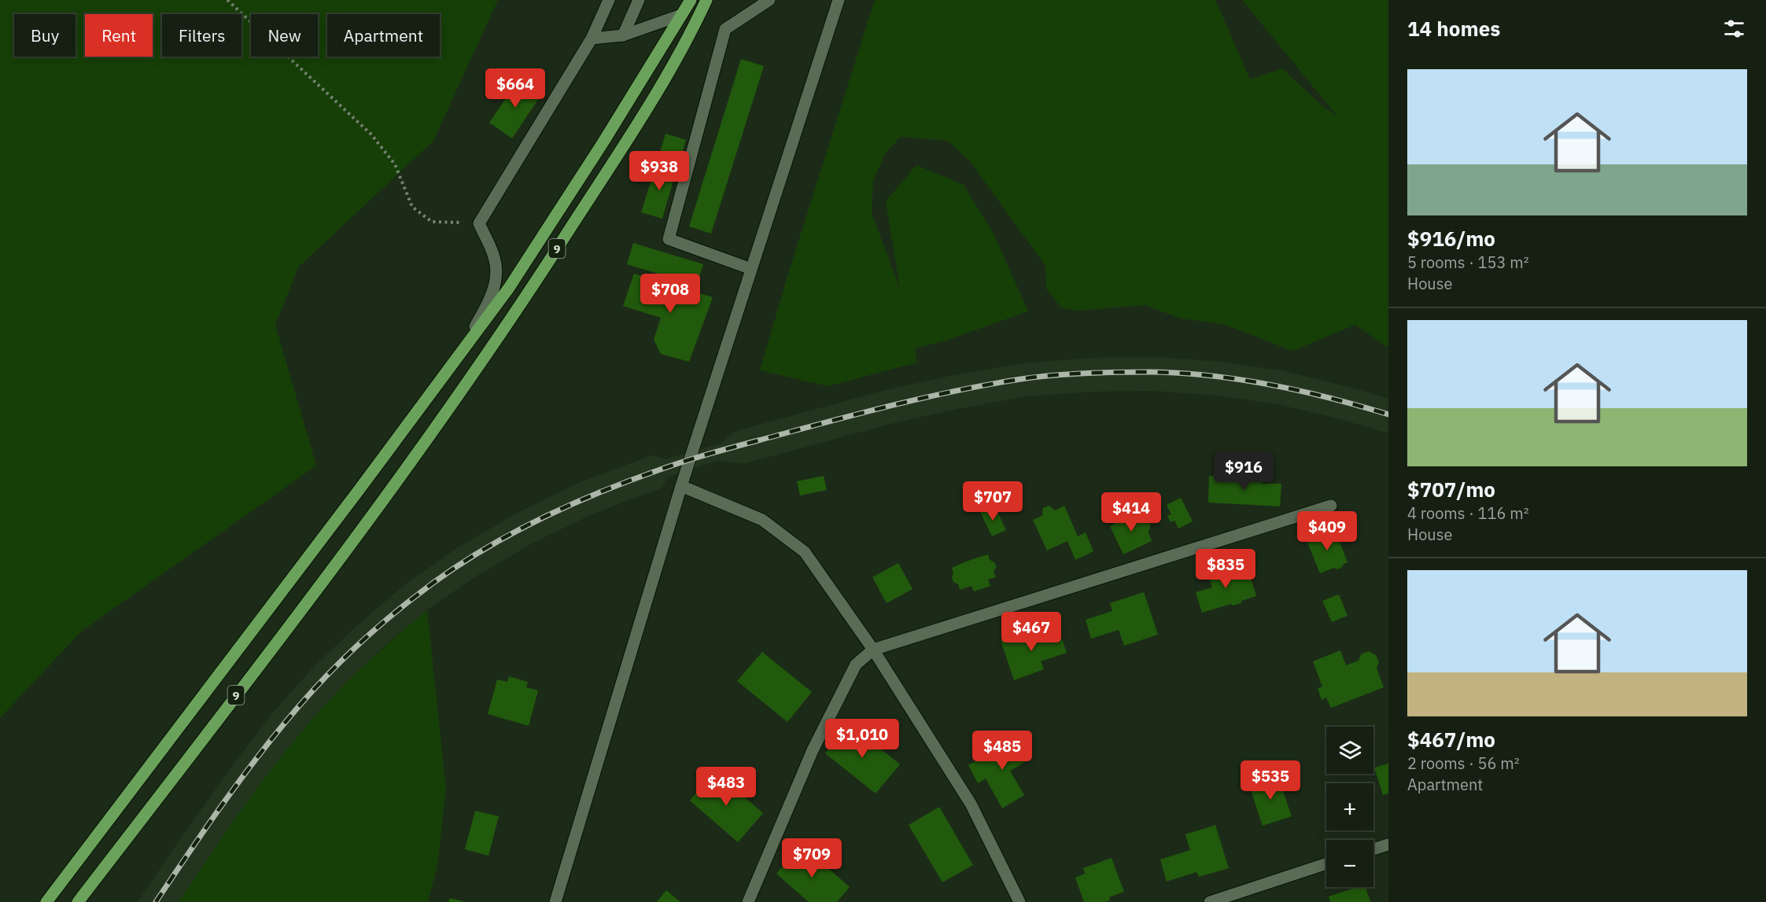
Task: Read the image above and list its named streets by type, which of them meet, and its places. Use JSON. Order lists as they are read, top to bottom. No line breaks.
{"streets":{"main road":["9"]},"page":{"heading":"14 homes","chip":["Buy","Rent","Filters","New","Apartment"],"list":[{"name":"$916/mo","note":"5 rooms · 153 m² · House"},{"name":"$707/mo","note":"4 rooms · 116 m² · House"},{"name":"$467/mo","note":"2 rooms · 56 m² · Apartment"}],"price":["$664","$938","$708","$916","$707","$414","$409","$835","$467","$1,010","$485","$535","$483","$709"],"map_buttons":["+","−"]}}
